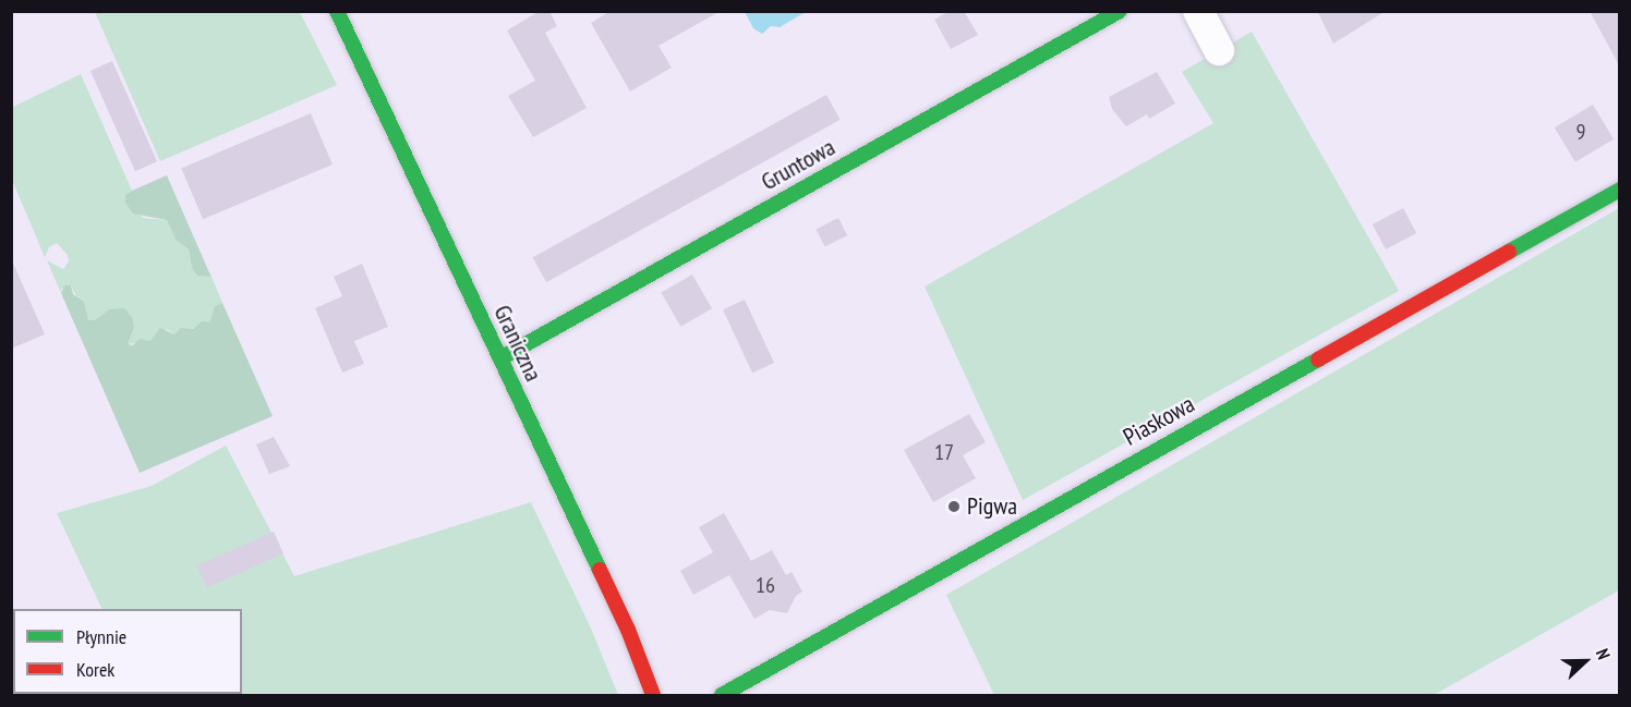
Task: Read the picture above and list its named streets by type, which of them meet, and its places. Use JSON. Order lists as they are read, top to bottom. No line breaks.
{"streets":{"street":["Gruntowa","Graniczna","Piaskowa"]},"crossings":[["Gruntowa","Graniczna"]],"places":["Pigwa"],"house_numbers":["9","17","16"],"legend":["Płynnie","Korek"],"north":"right"}
